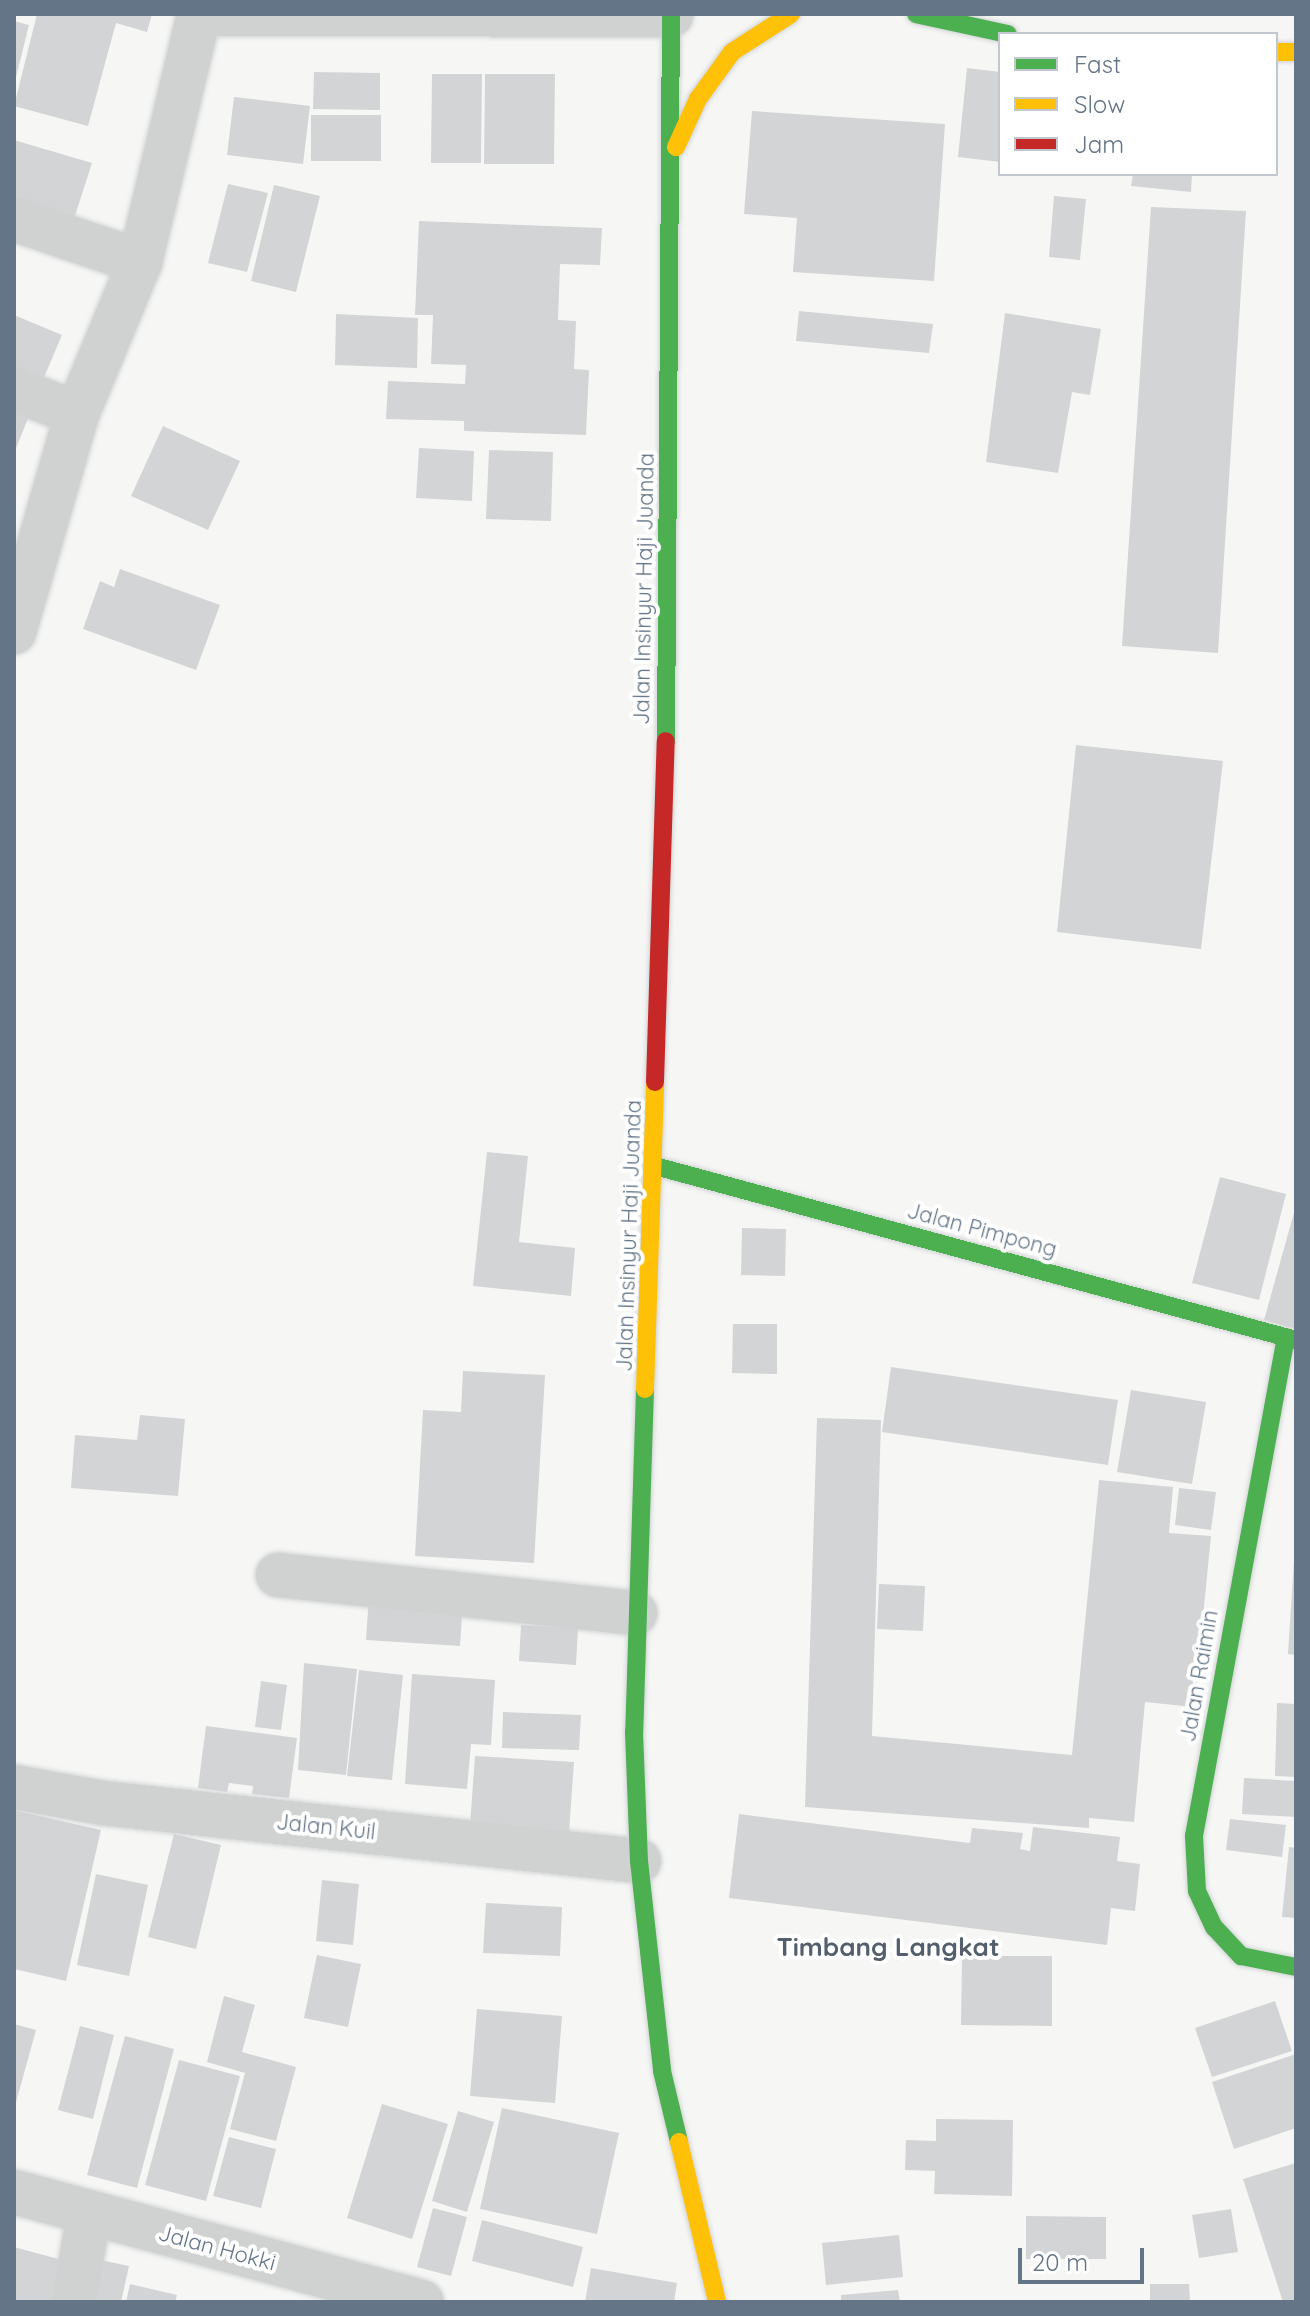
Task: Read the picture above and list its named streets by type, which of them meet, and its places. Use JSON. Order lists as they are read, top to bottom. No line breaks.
{"streets":{"street":["Jalan Insinyur Haji Juanda","Jalan Pimpong","Jalan Raimin","Jalan Kuil","Jalan Hokki"]},"crossings":[["Jalan Insinyur Haji Juanda","Jalan Pimpong"],["Jalan Insinyur Haji Juanda","Jalan Kuil"],["Jalan Pimpong","Jalan Raimin"]],"districts":["Timbang Langkat"],"legend":["Fast","Slow","Jam"],"scale_bar":"20 m"}
